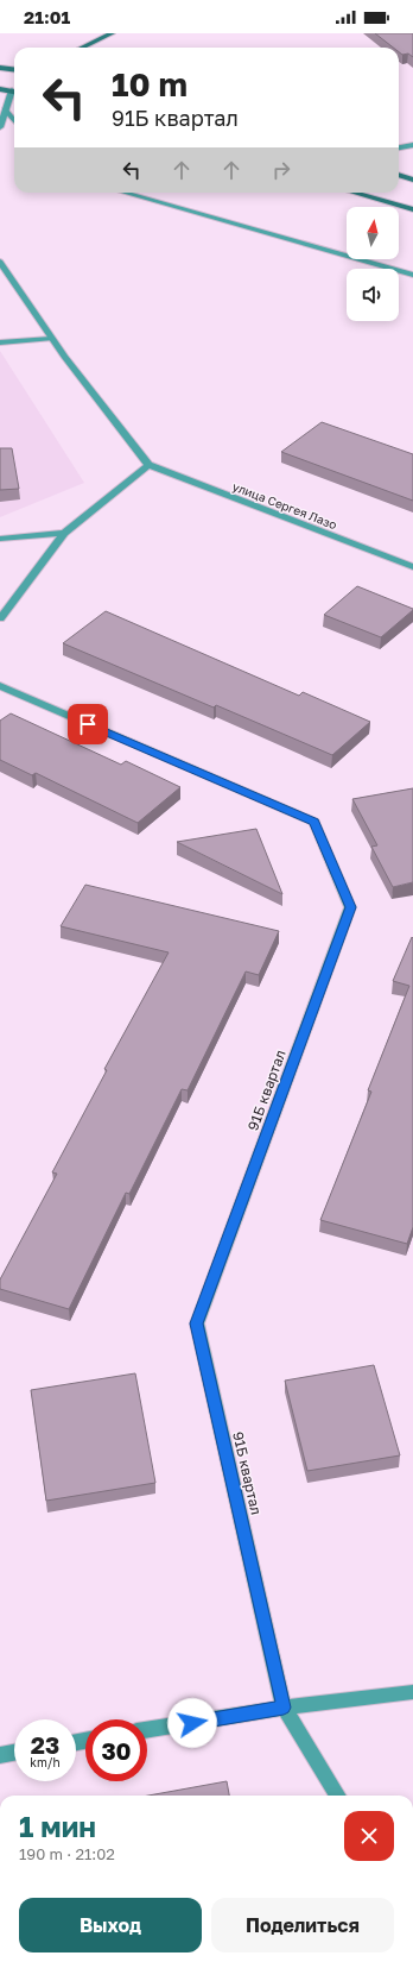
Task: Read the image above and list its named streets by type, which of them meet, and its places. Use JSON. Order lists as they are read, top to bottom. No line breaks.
{"streets":{"street":["улица Сергея Лазо","91Б квартал"]},"north":"top","page":{"status":"21:01","turn":["10 m","91Б квартал"],"speed":"23 km/h","limit":"30","heading":["1 мин","190 m · 21:02"],"buttons":["Выход","Поделиться"]}}
